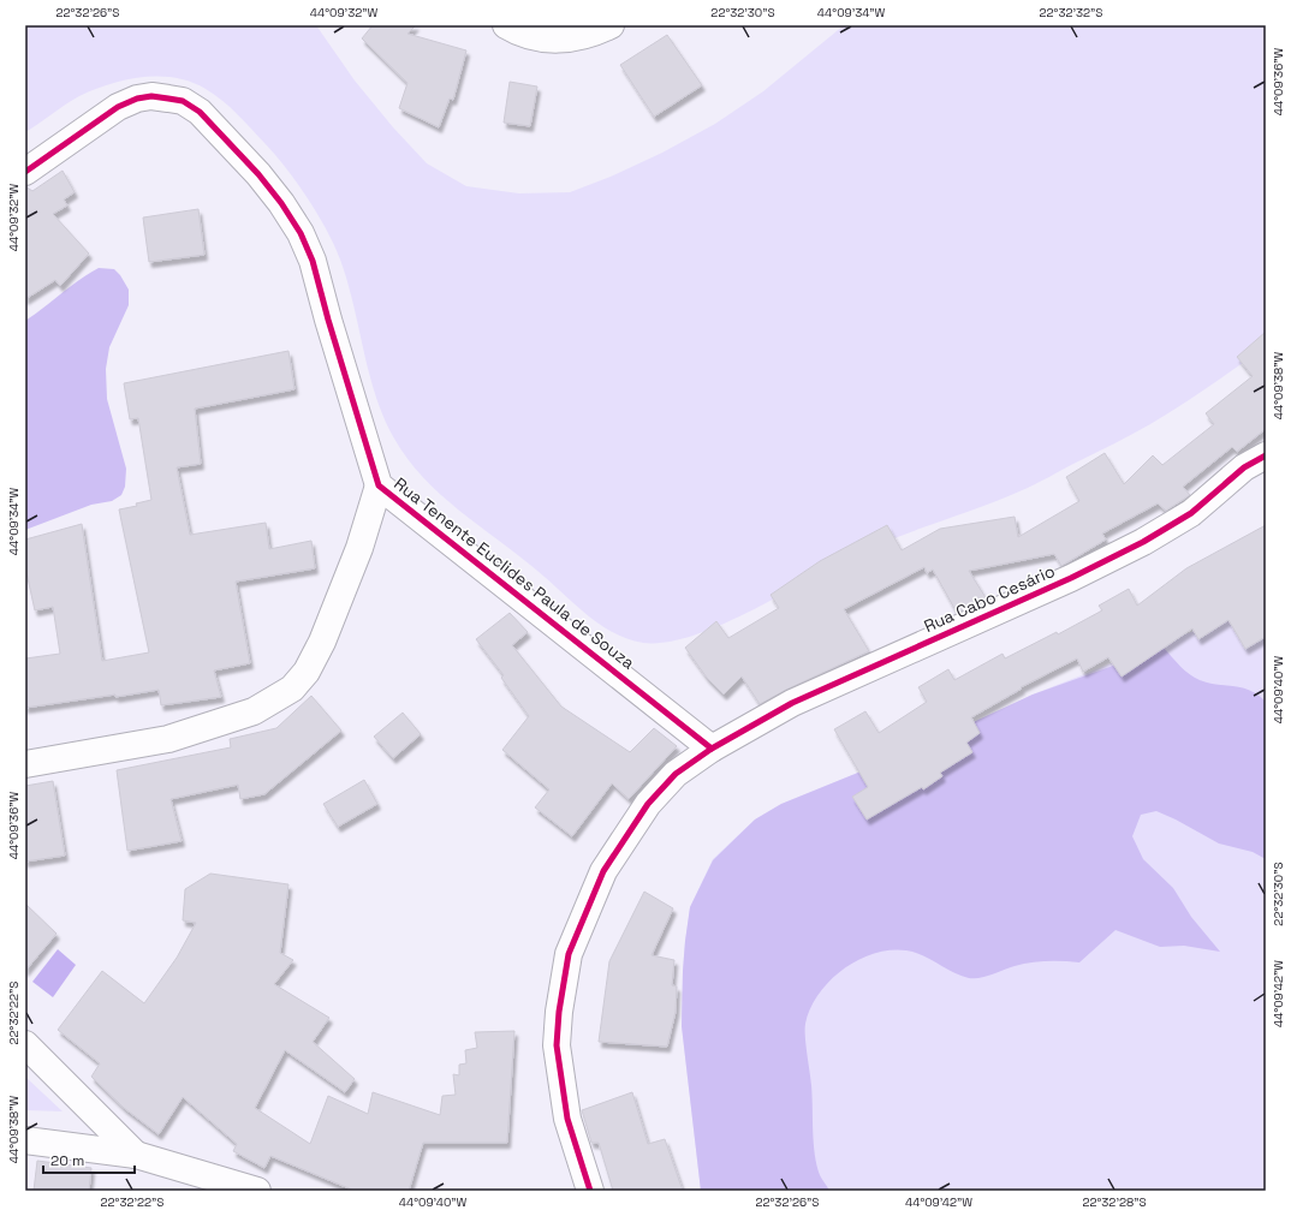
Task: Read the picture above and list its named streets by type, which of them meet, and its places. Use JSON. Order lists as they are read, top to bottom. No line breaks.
{"streets":{"street":["Rua Tenente Euclides Paula de Souza","Rua Cabo Cesário"]},"crossings":[["Rua Tenente Euclides Paula de Souza","Rua Cabo Cesário"]],"scale_bar":"20 m","coordinates":["22°32'26\"S","44°09'32\"W","22°32'30\"S","44°09'34\"W","22°32'32\"S","44°09'36\"W","44°09'38\"W","44°09'40\"W","44°09'42\"W","22°32'22\"S","22°32'28\"S"]}
